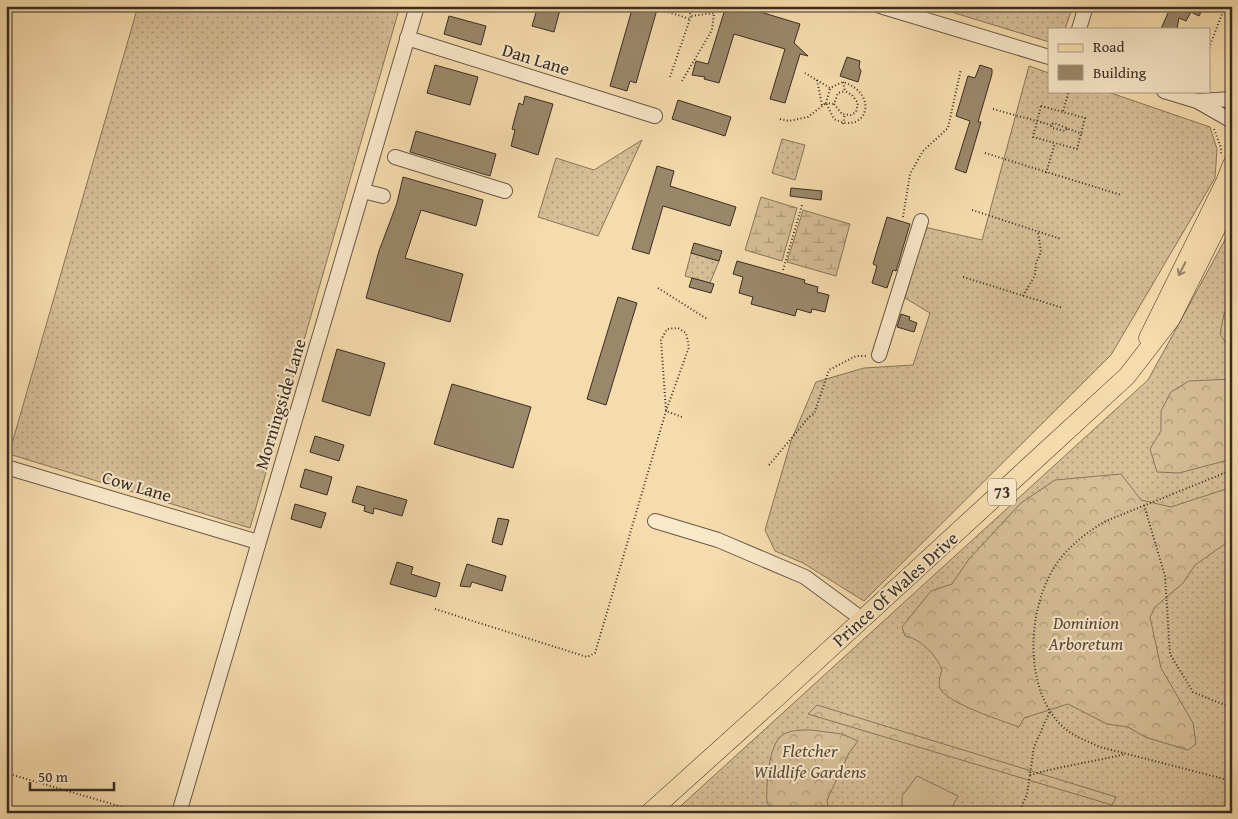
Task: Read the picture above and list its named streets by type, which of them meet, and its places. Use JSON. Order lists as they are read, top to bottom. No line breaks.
{"streets":{"main road":["73","Prince Of Wales Drive"],"street":["Dan Lane","Morningside Lane","Cow Lane"]},"crossings":[["Dan Lane","Morningside Lane"],["Morningside Lane","Cow Lane"]],"parks":["Dominion Arboretum","Fletcher Wildlife Gardens"],"legend":["Road","Building"],"scale_bar":"50 m"}
